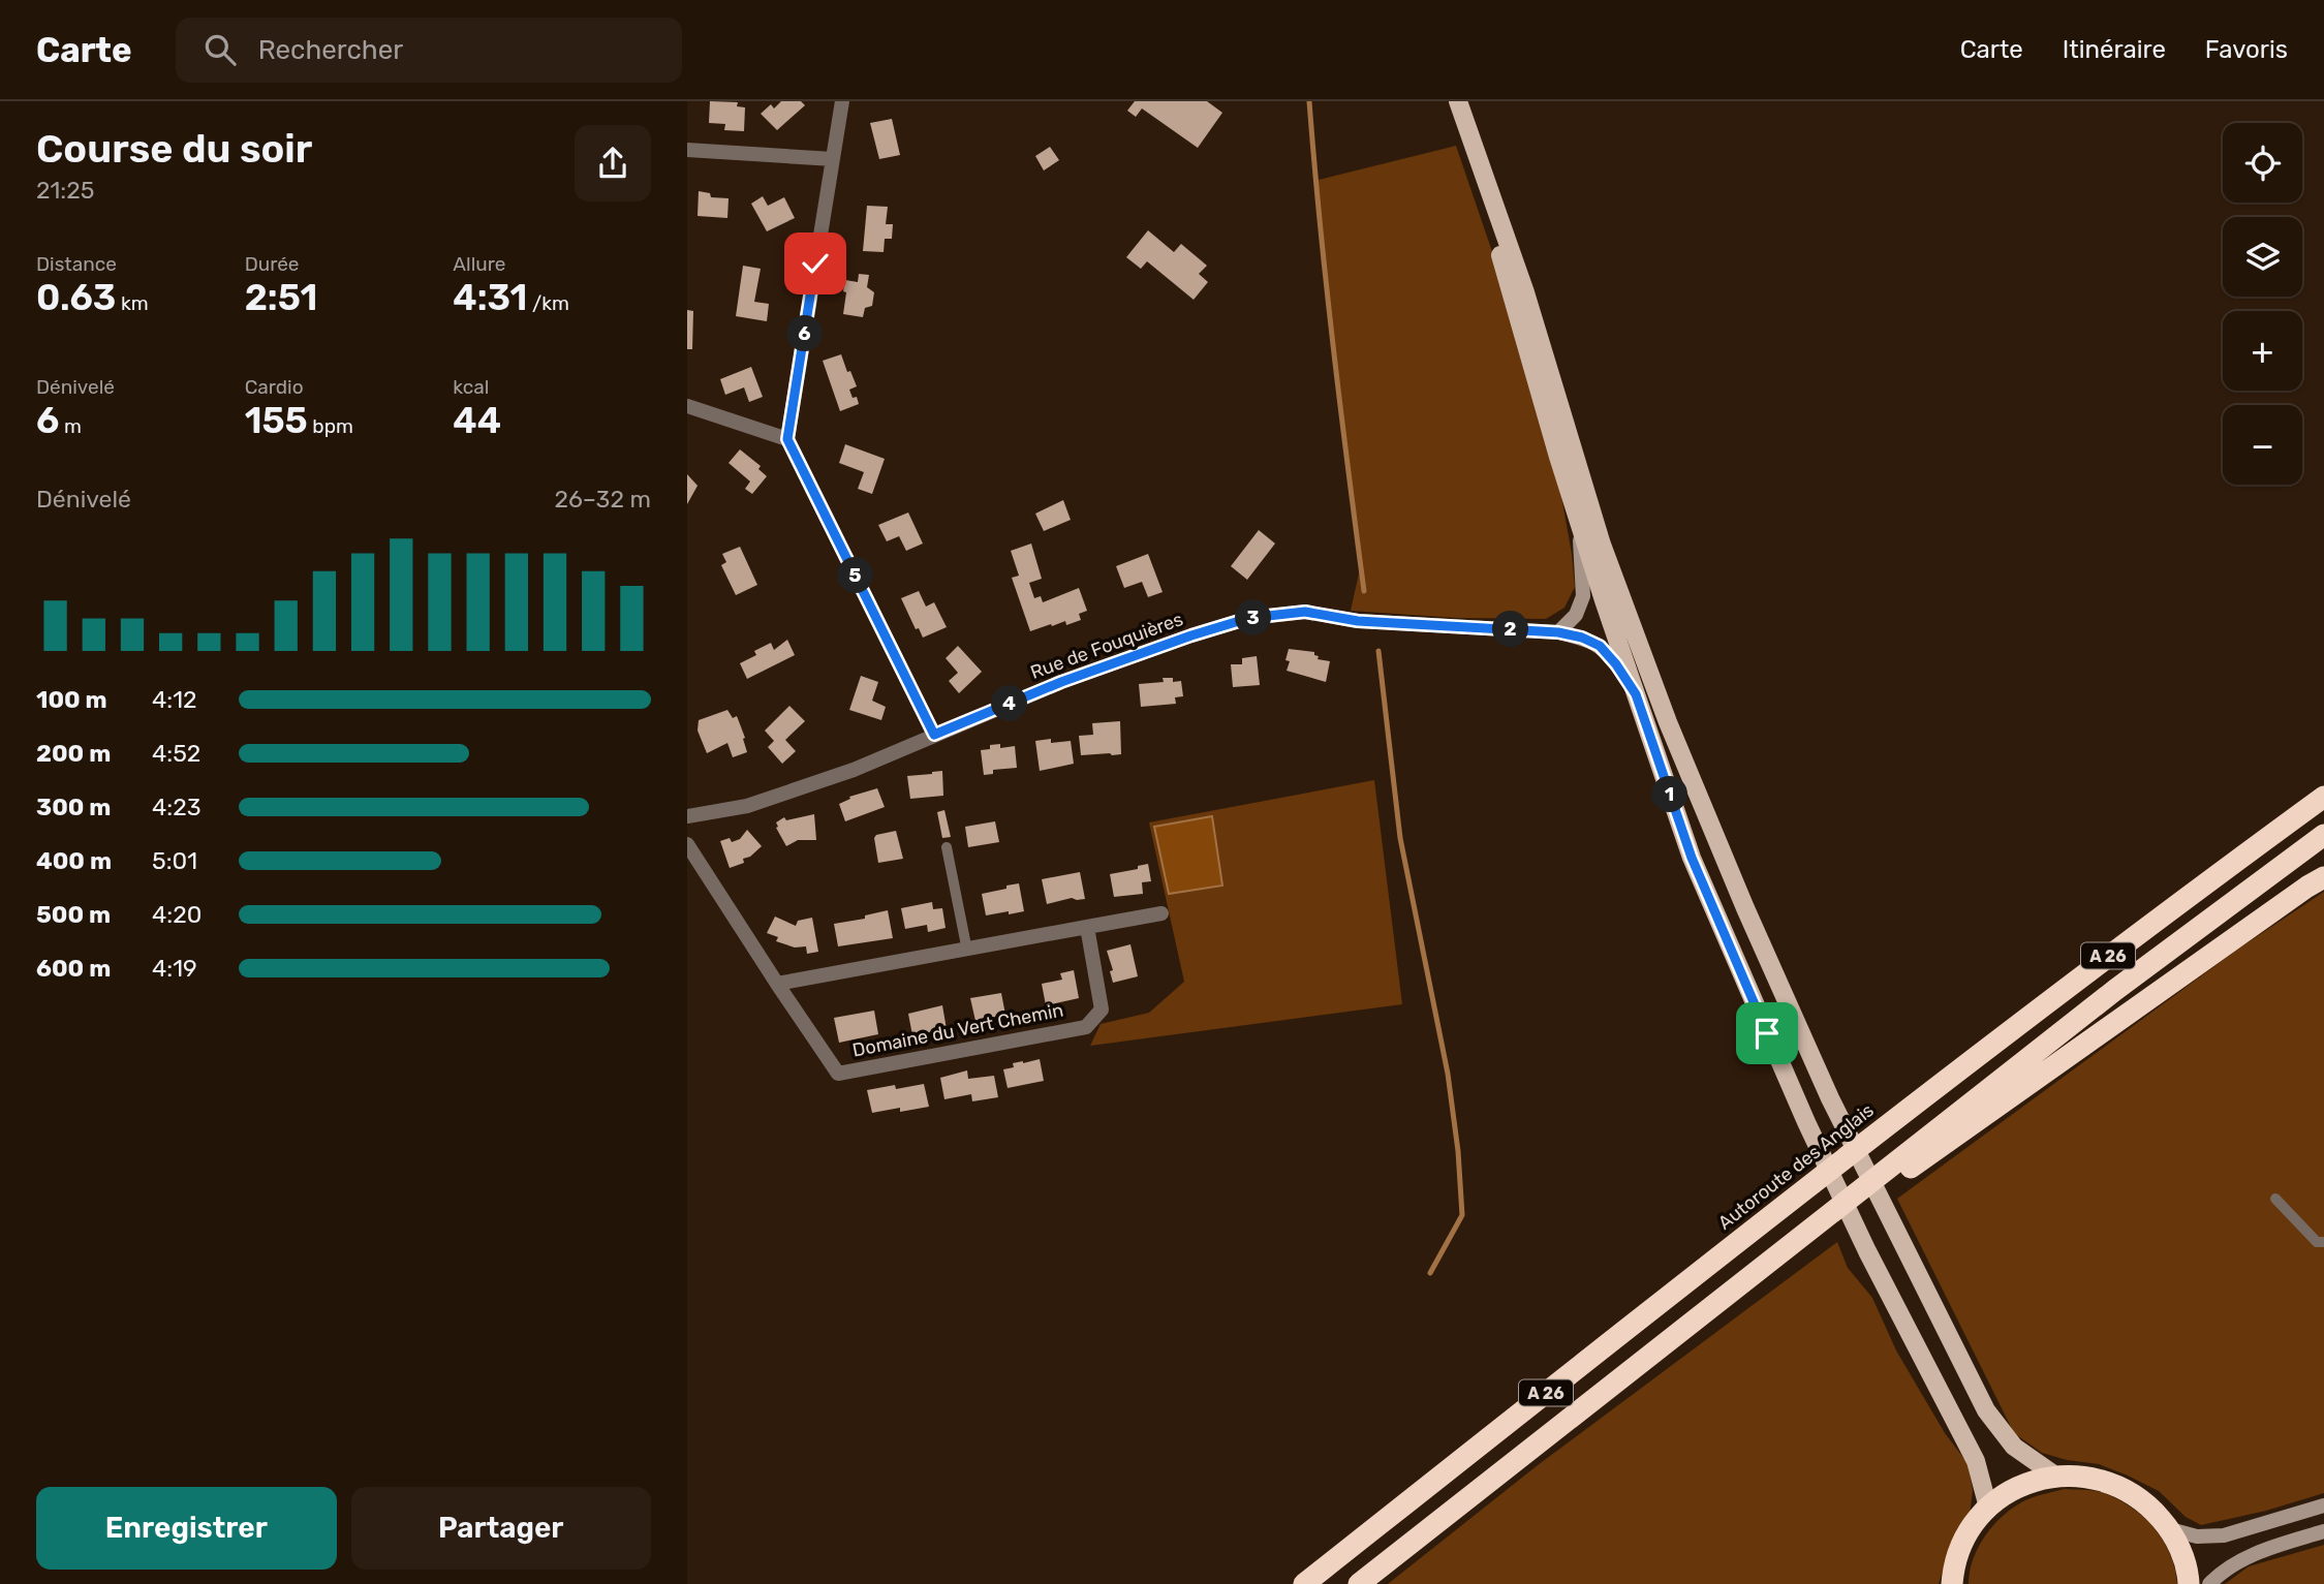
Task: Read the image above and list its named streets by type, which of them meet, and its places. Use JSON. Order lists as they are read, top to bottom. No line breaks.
{"streets":{"highway":["A 26","Autoroute des Anglais"],"street":["Rue de Fouquières","Domaine du Vert Chemin"]},"page":{"header":"Carte","search":"Rechercher","nav":["Carte","Itinéraire","Favoris"],"heading":["Course du soir","21:25"],"map_buttons":["+","−"],"stats":[["Distance","0.63 km"],["Durée","2:51"],["Allure","4:31 /km"],["Dénivelé","6 m"],["Cardio","155 bpm"],["kcal","44"]],"pins":["6","5","3","2","4","1"],"chart":["Dénivelé","26–32 m"],"list":[{"name":"100 m","note":"4:12"},{"name":"200 m","note":"4:52"},{"name":"300 m","note":"4:23"},{"name":"400 m","note":"5:01"},{"name":"500 m","note":"4:20"},{"name":"600 m","note":"4:19"}],"buttons":["Enregistrer","Partager"]}}
